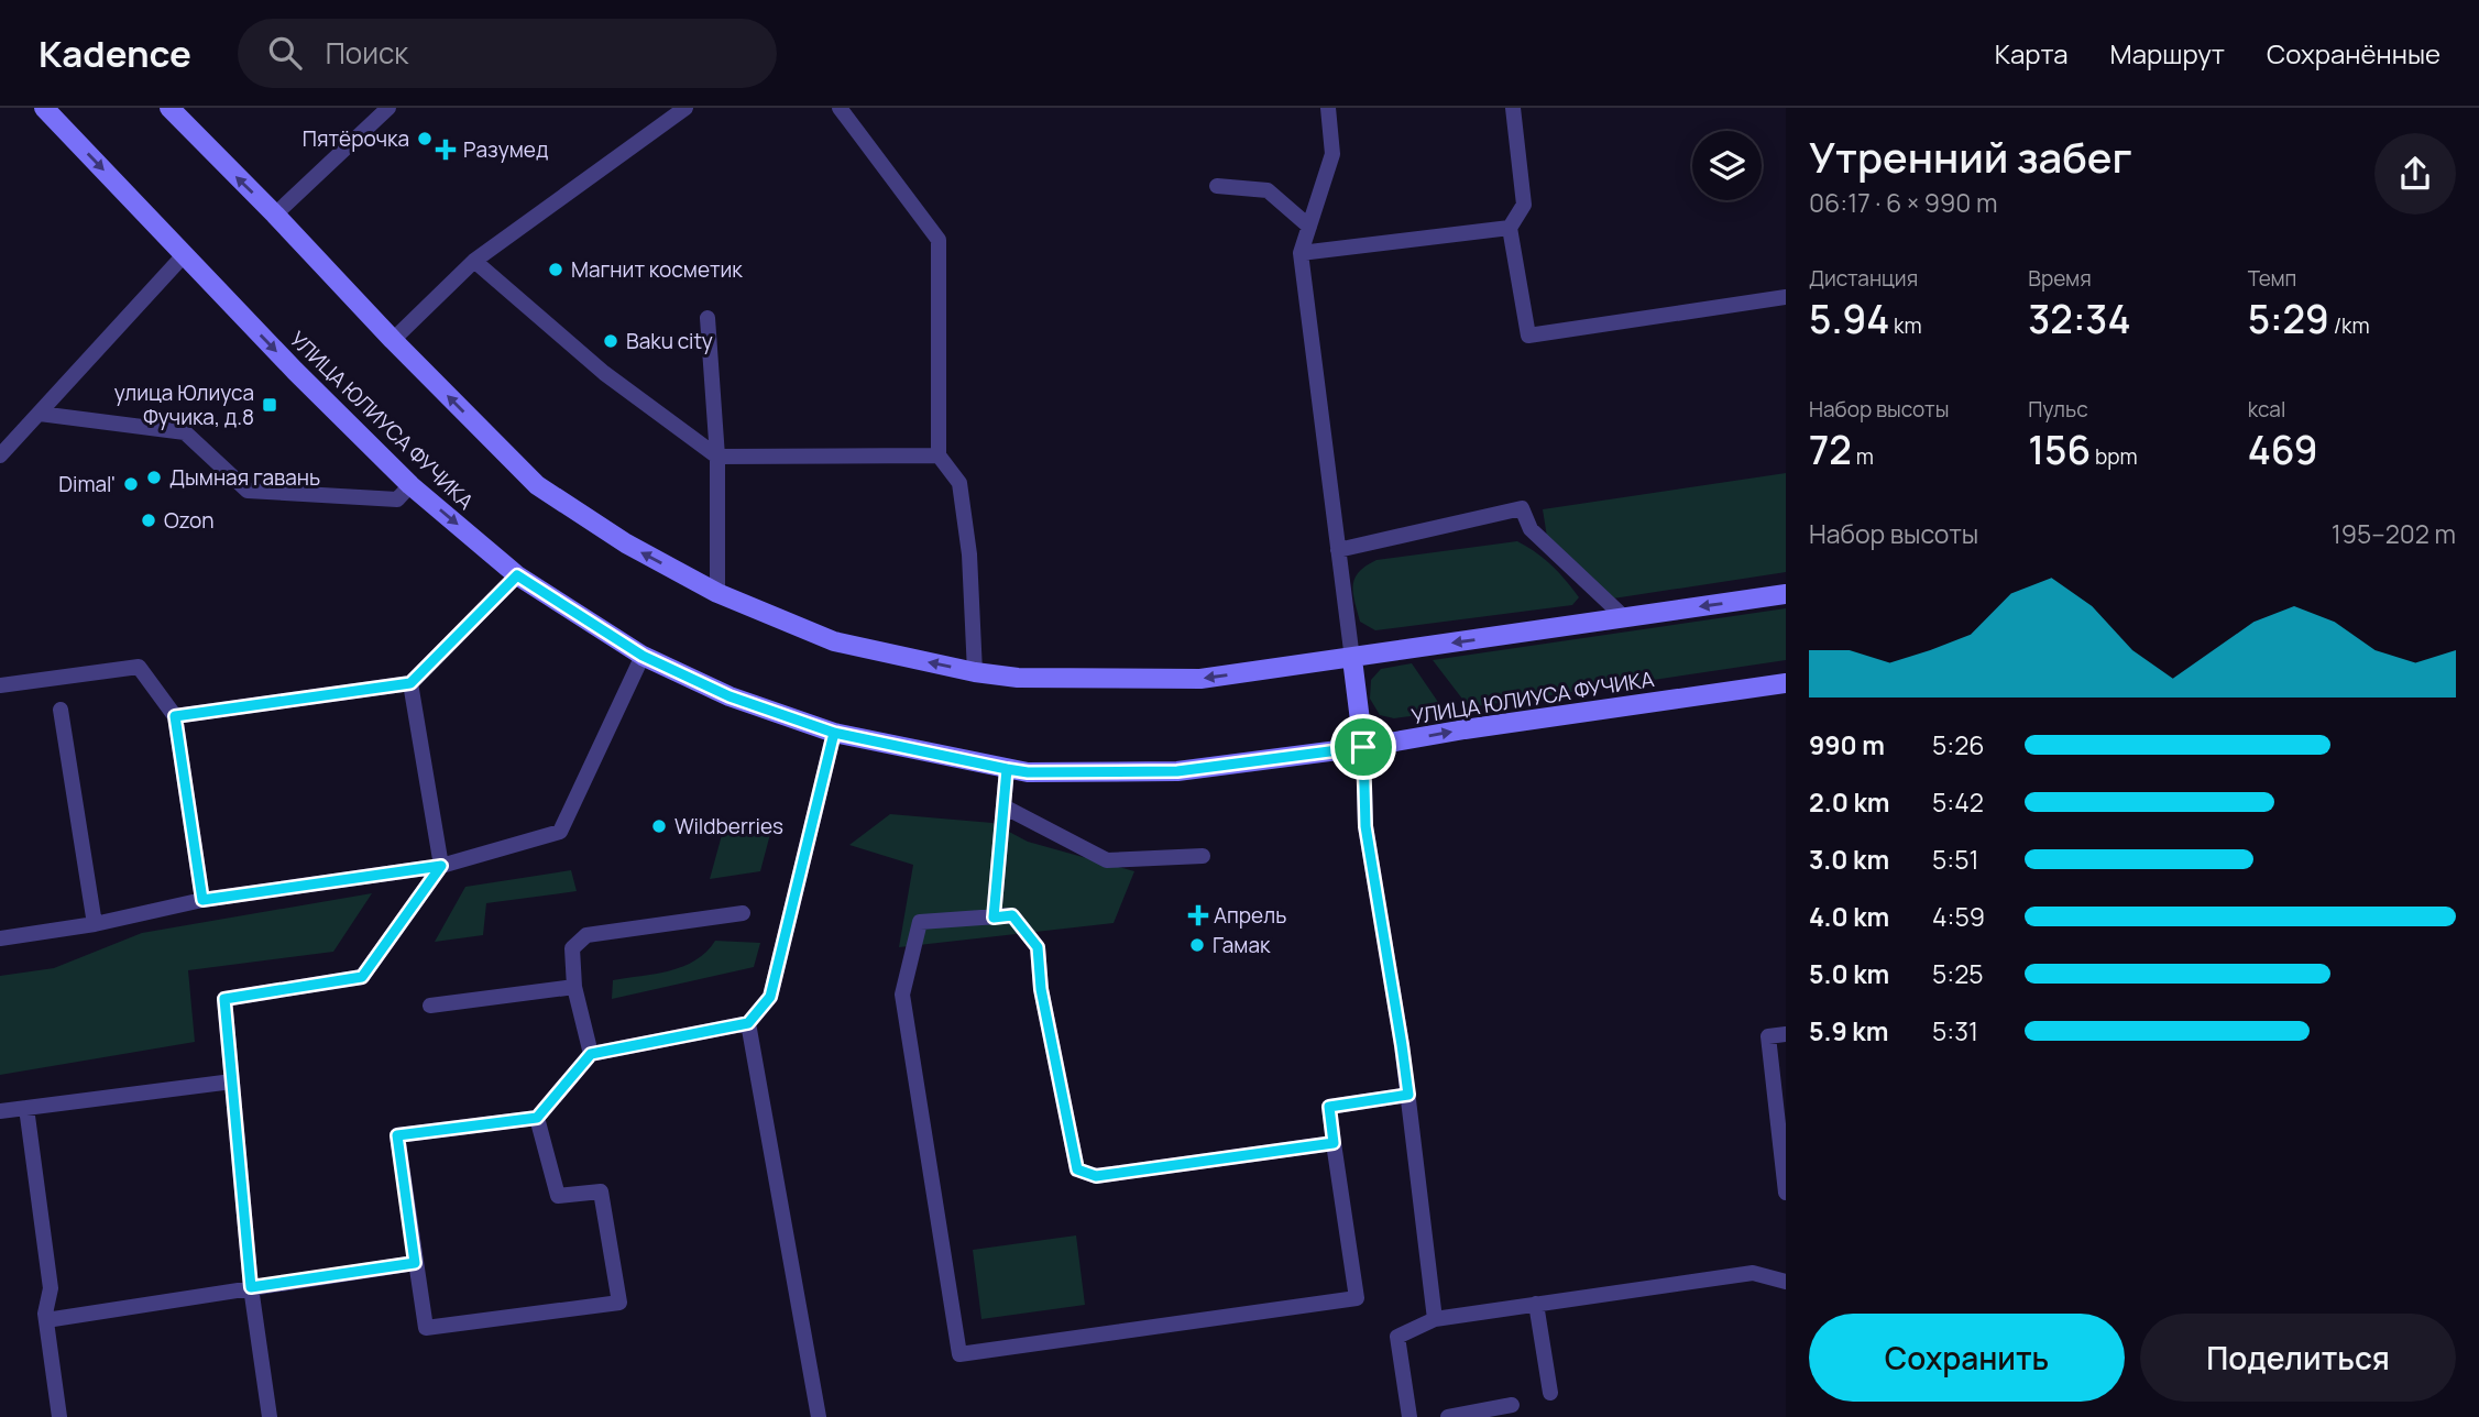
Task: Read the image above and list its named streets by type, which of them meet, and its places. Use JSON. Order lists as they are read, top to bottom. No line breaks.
{"streets":{"main road":["УЛИЦА ЮЛИУСА ФУЧИКА"]},"places":{"other":["Пятёрочка","Магнит косметик","Baku city","Дымная гавань","Dimal'","Ozon","Wildberries","Гамак"],"health":["Разумед","Апрель"],"transit":["улица Юлиуса Фучика, д.8"]},"page":{"header":"Kadence","search":"Поиск","nav":["Карта","Маршрут","Сохранённые"],"heading":["Утренний забег","06:17 · 6 × 990 m"],"stats":[["Дистанция","5.94 km"],["Время","32:34"],["Темп","5:29 /km"],["Набор высоты","72 m"],["Пульс","156 bpm"],["kcal","469"]],"chart":["Набор высоты","195–202 m"],"list":[{"name":"990 m","note":"5:26"},{"name":"2.0 km","note":"5:42"},{"name":"3.0 km","note":"5:51"},{"name":"4.0 km","note":"4:59"},{"name":"5.0 km","note":"5:25"},{"name":"5.9 km","note":"5:31"}],"buttons":["Сохранить","Поделиться"]}}
